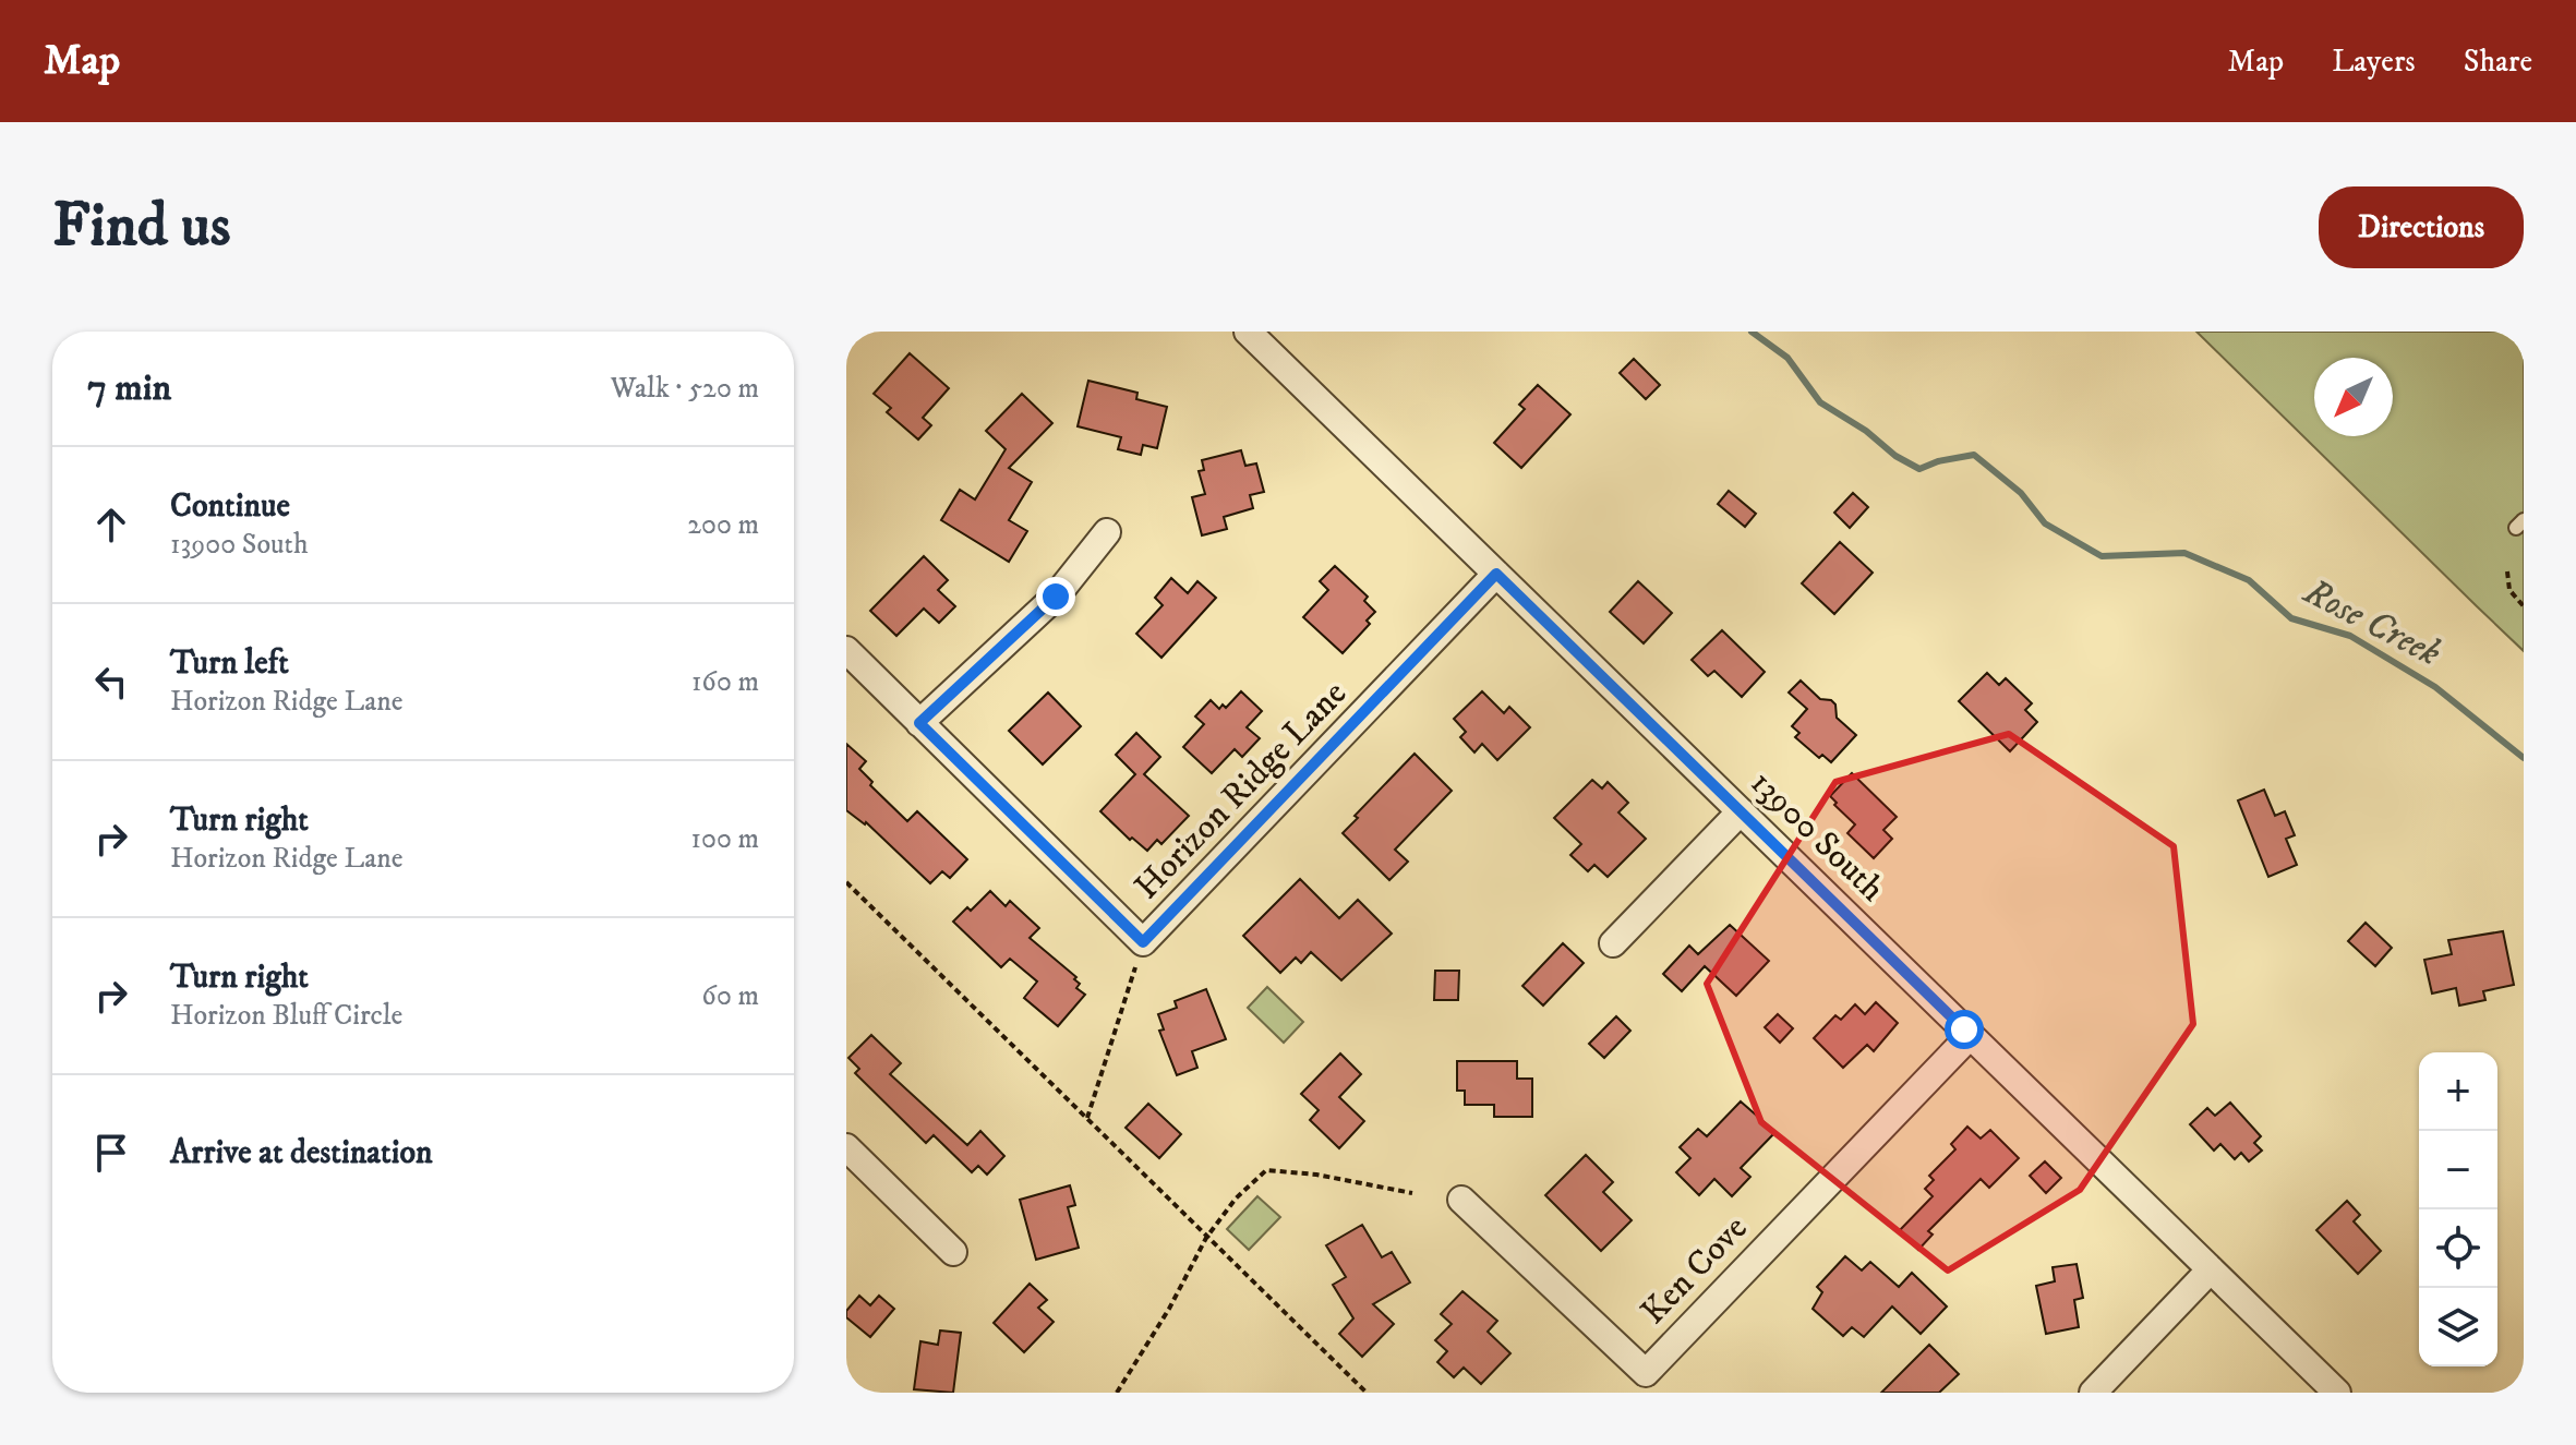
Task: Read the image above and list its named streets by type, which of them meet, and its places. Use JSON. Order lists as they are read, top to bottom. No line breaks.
{"streets":{"street":["Horizon Ridge Lane","13900 South","Ken Cove"]},"crossings":[["Horizon Ridge Lane","13900 South"],["13900 South","Ken Cove"]],"water":["Rose Creek"],"north":"bottom left","page":{"header":"Map","nav":["Map","Layers","Share"],"buttons":"Directions","title":"Find us","heading":["7 min","Walk · 520 m"],"list":[["Continue","13900 South","200 m"],["Turn left","Horizon Ridge Lane","160 m"],["Turn right","Horizon Ridge Lane","100 m"],["Turn right","Horizon Bluff Circle","60 m"],"Arrive at destination"],"map_buttons":["+","−"]}}
